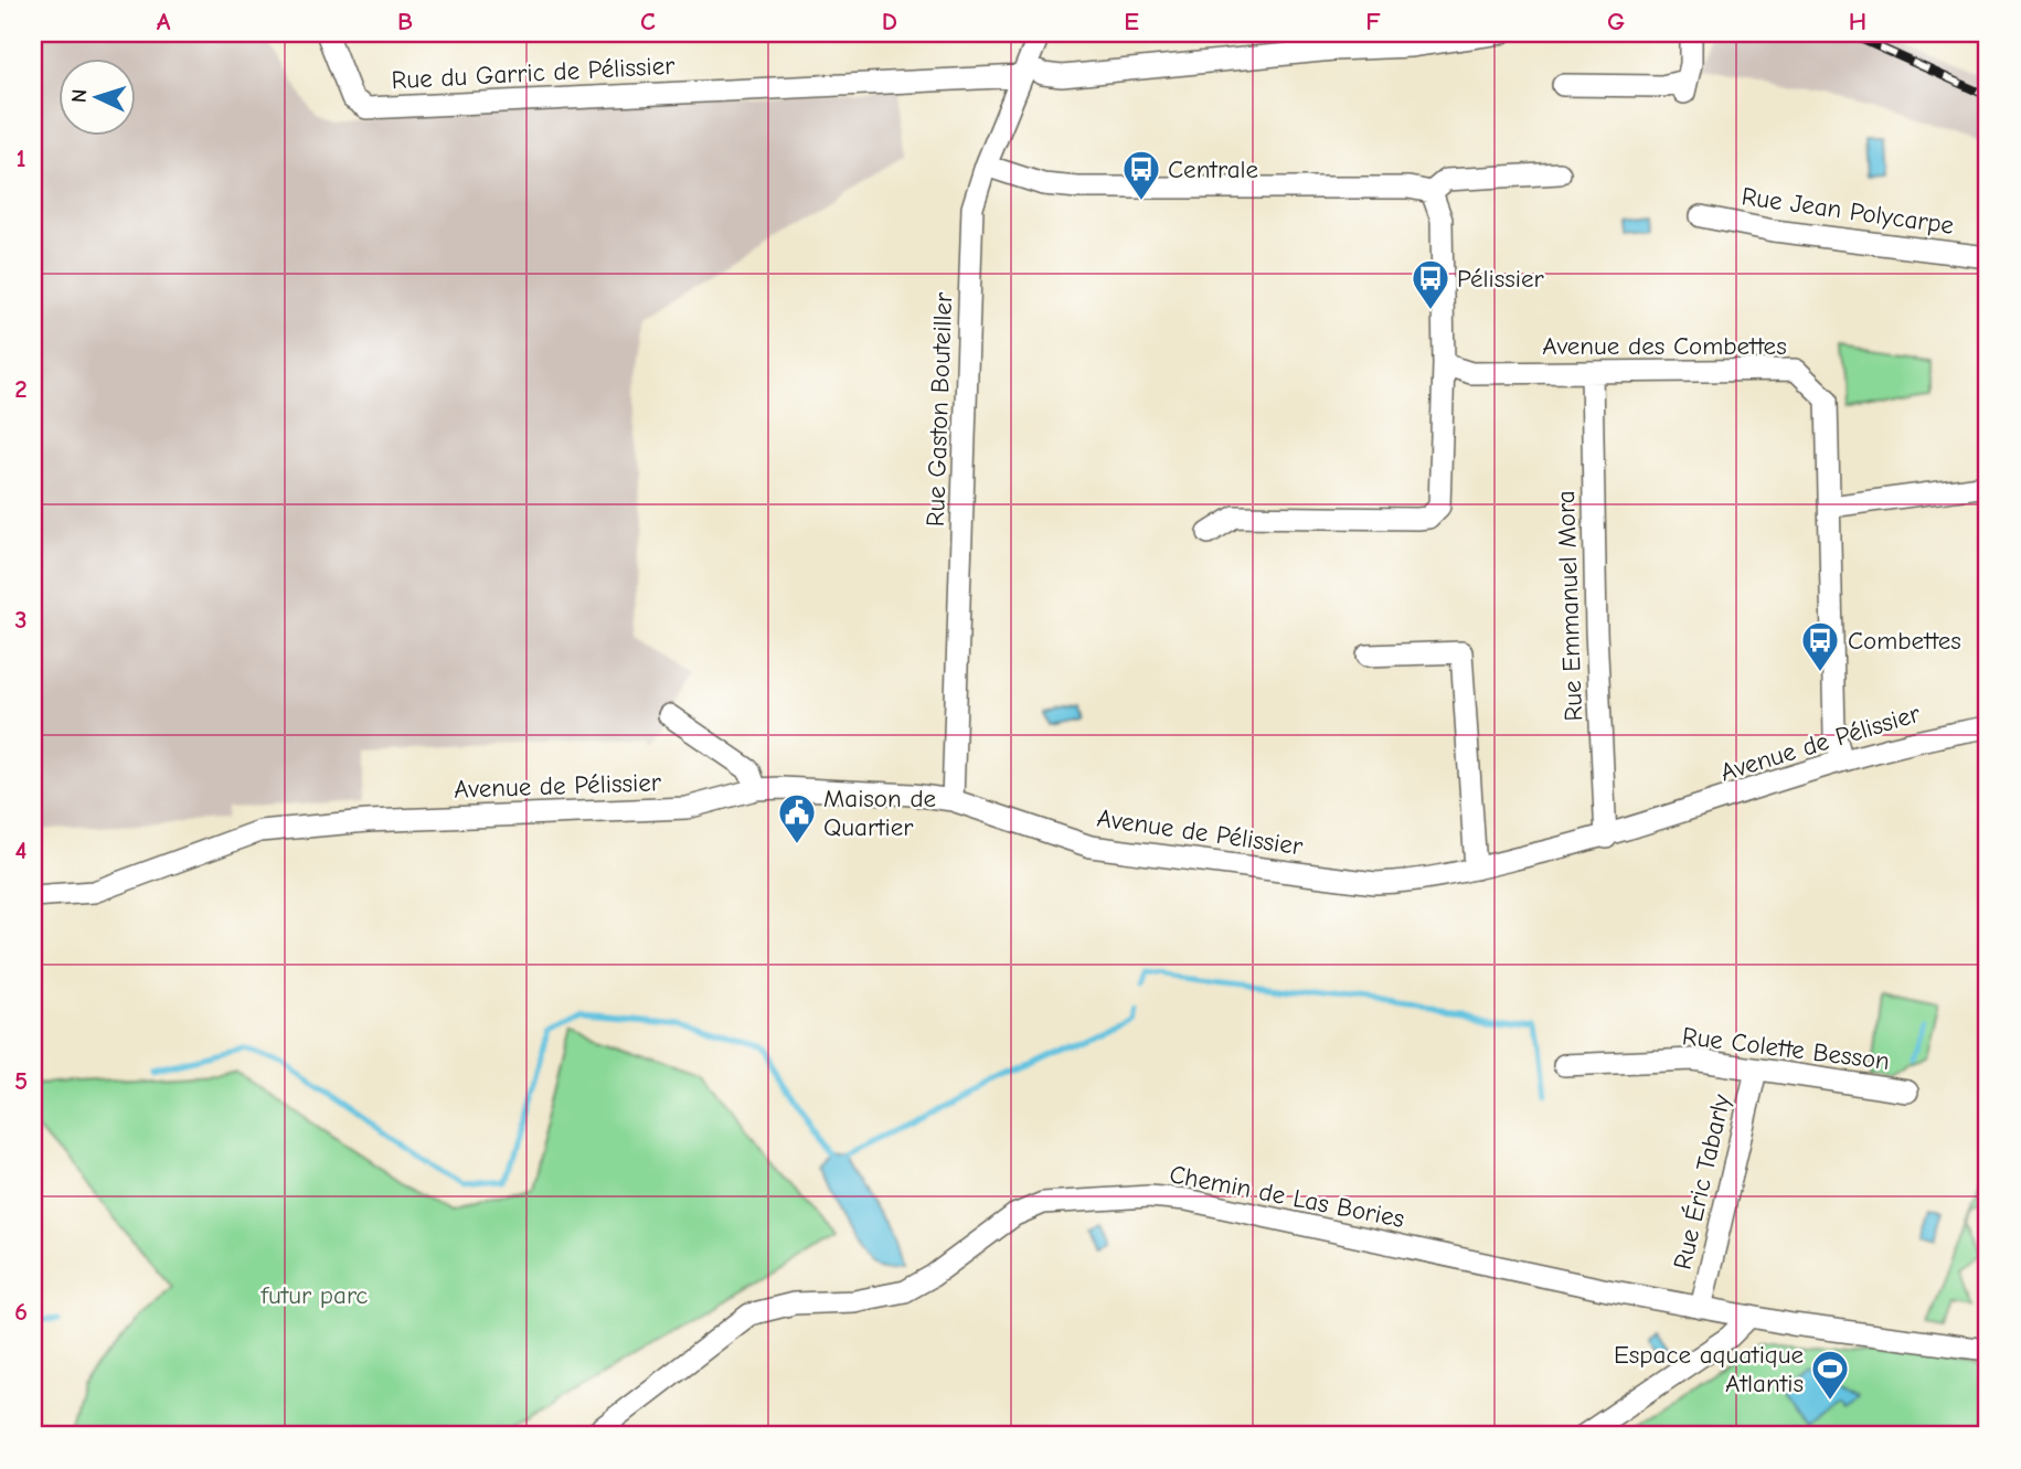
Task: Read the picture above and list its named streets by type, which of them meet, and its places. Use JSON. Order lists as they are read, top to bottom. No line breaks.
{"streets":{"street":["Rue du Garric de Pélissier","Rue Jean Polycarpe","Avenue des Combettes","Rue Gaston Bouteiller","Rue Emmanuel Mora","Avenue de Pélissier","Rue Colette Besson","Rue Éric Tabarly","Chemin de Las Bories"]},"crossings":[["Rue du Garric de Pélissier","Rue Gaston Bouteiller"],["Avenue des Combettes","Rue Emmanuel Mora"],["Avenue des Combettes","Avenue de Pélissier"],["Rue Gaston Bouteiller","Avenue de Pélissier"],["Rue Emmanuel Mora","Avenue de Pélissier"],["Rue Colette Besson","Rue Éric Tabarly"],["Rue Éric Tabarly","Chemin de Las Bories"]],"parks":["futur parc"],"places":{"bus stop":["Centrale","Pélissier","Combettes"],"public building":["Maison de Quartier"],"sports":["Espace aquatique Atlantis"]},"north":"left","grid":{"columns":["A","B","C","D","E","F","G","H"],"rows":["1","2","3","4","5","6"]}}
